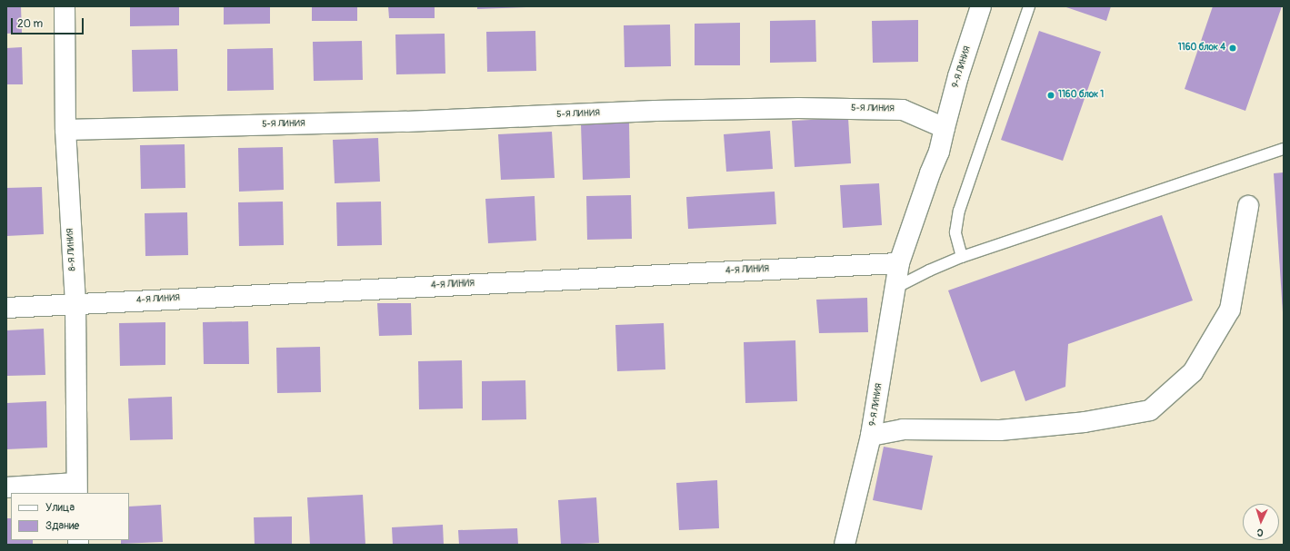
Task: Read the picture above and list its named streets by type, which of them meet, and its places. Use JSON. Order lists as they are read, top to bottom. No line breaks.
{"streets":{"street":["9-Я ЛИНИЯ","5-Я ЛИНИЯ","8-Я ЛИНИЯ","4-Я ЛИНИЯ"]},"crossings":[["9-Я ЛИНИЯ","5-Я ЛИНИЯ"],["9-Я ЛИНИЯ","4-Я ЛИНИЯ"],["5-Я ЛИНИЯ","8-Я ЛИНИЯ"],["8-Я ЛИНИЯ","4-Я ЛИНИЯ"]],"places":["1160 блок 4","1160 блок 1"],"legend":["Улица","Здание"],"scale_bar":"20 m","north":"bottom"}
